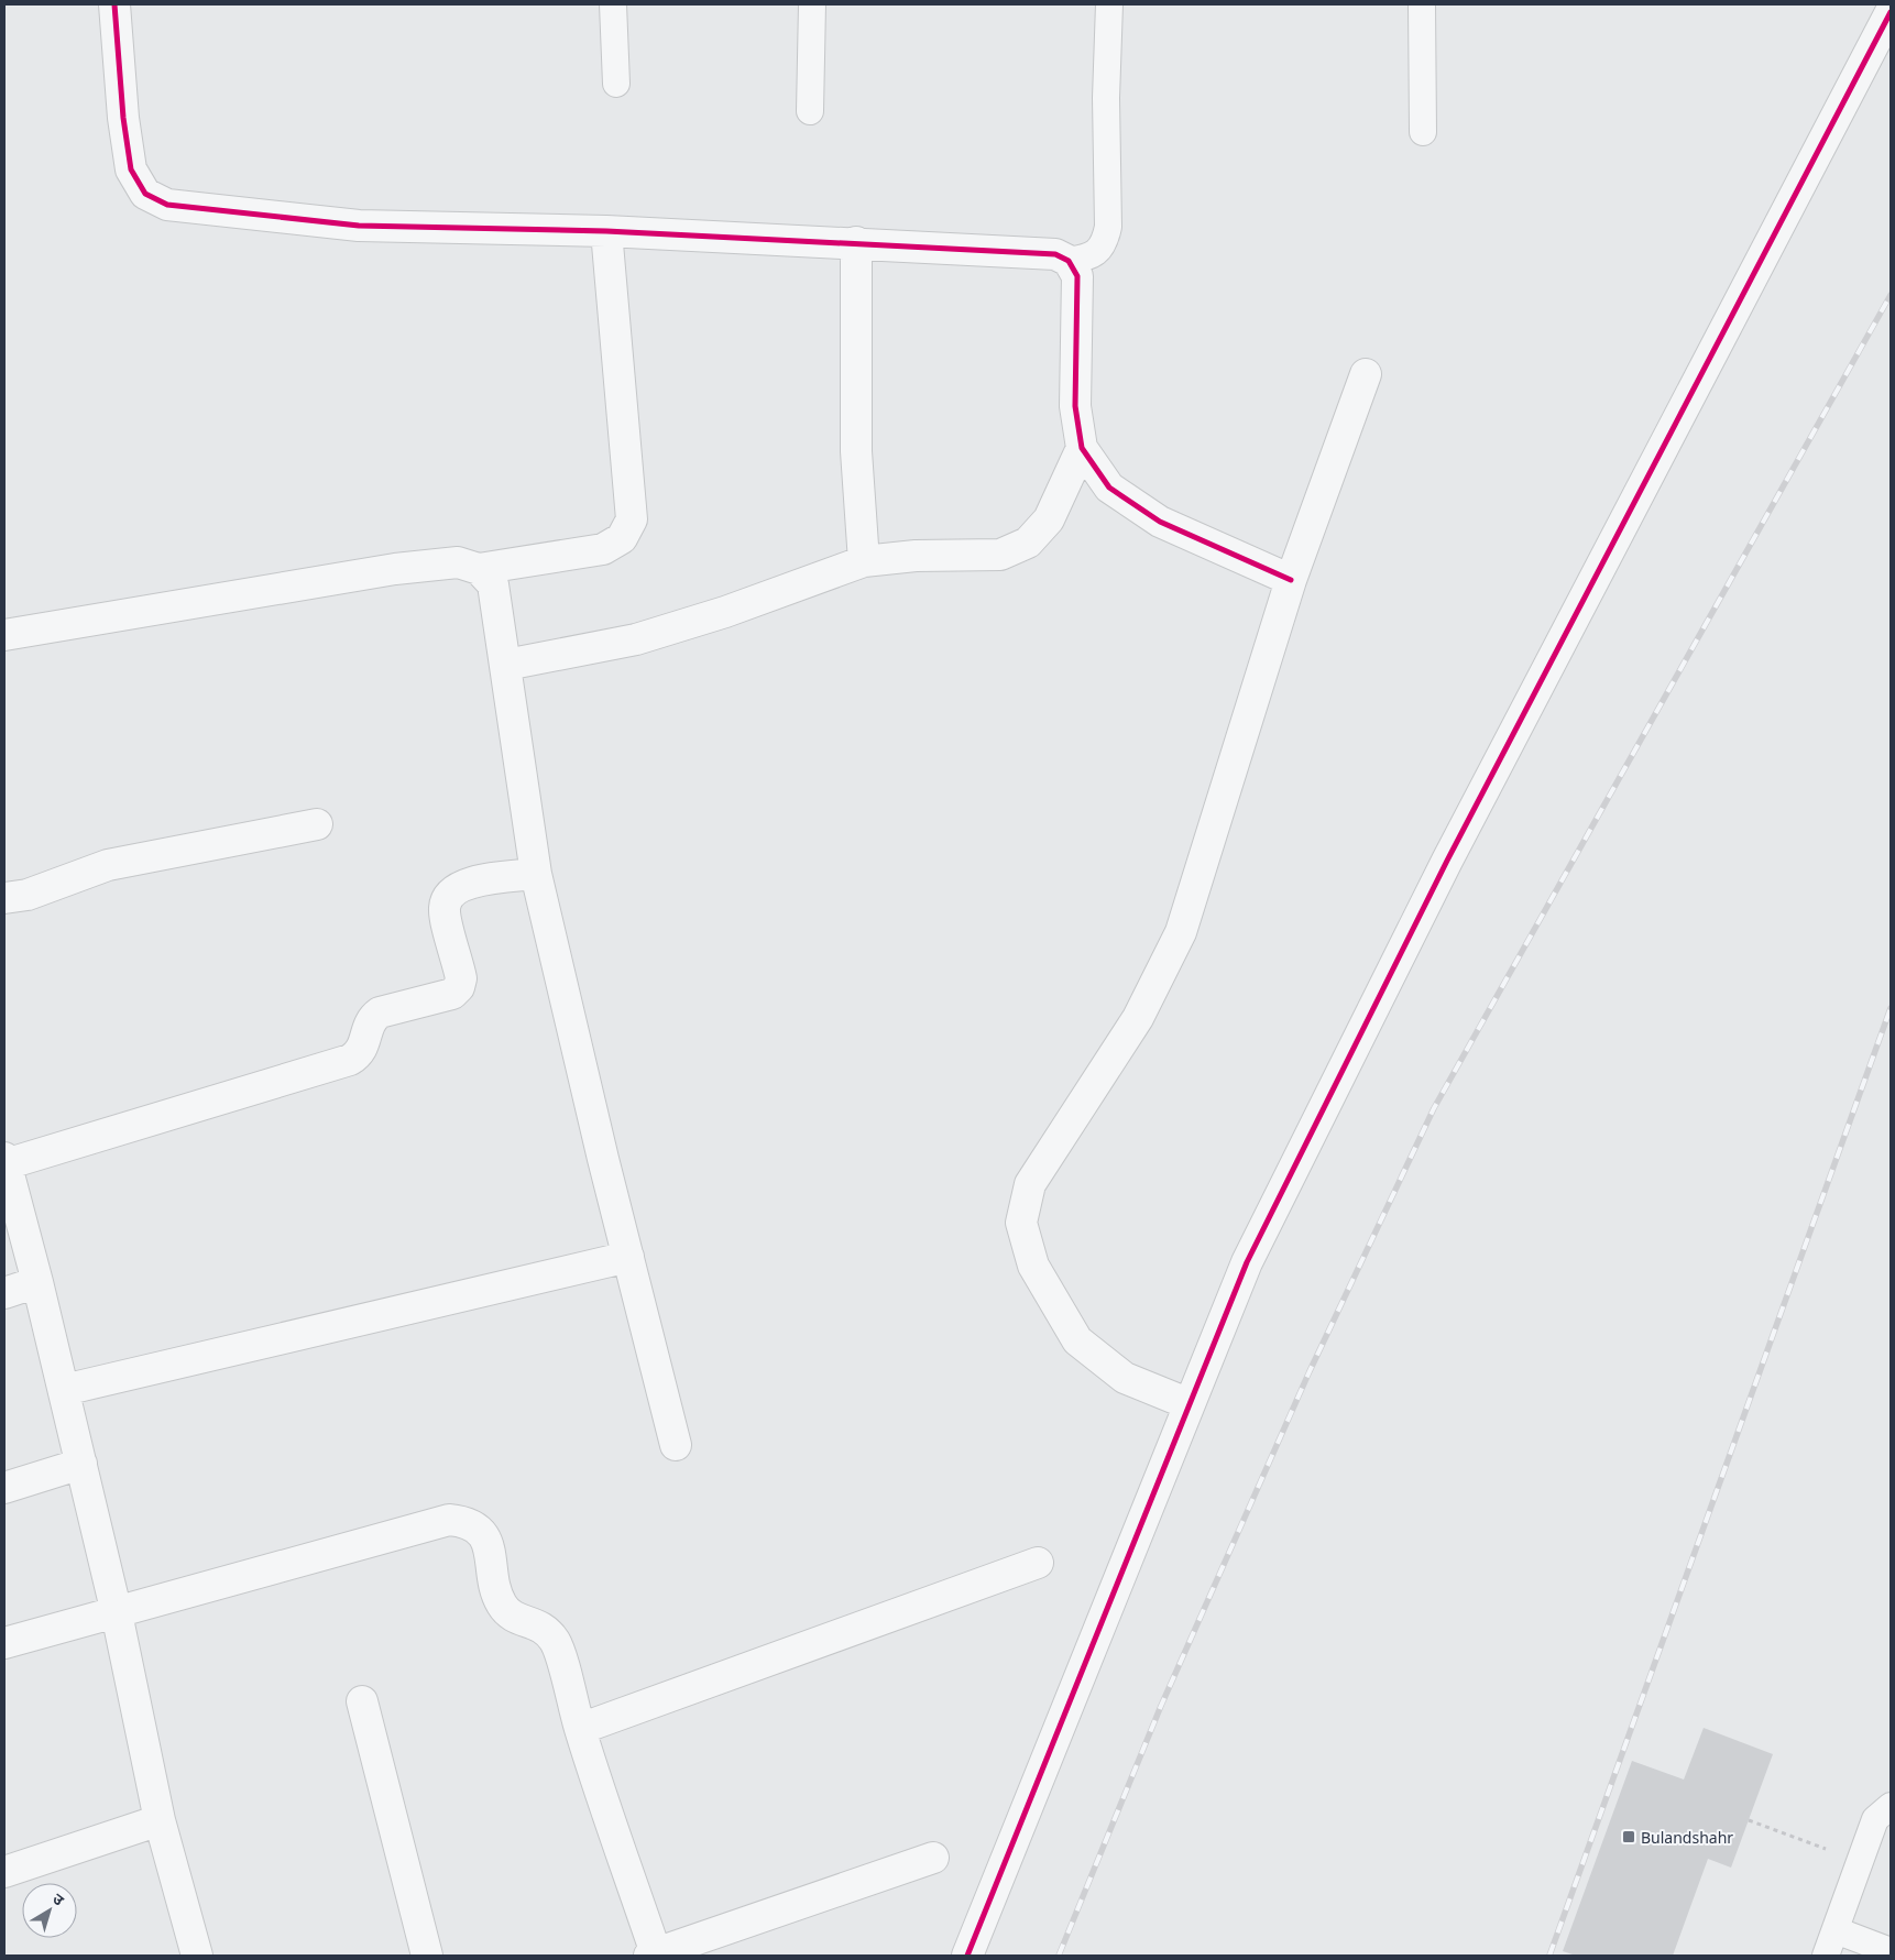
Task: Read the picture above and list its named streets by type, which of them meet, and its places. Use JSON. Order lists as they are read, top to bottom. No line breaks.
{"places":{"transit":["Bulandshahr"]},"north":"top right"}
